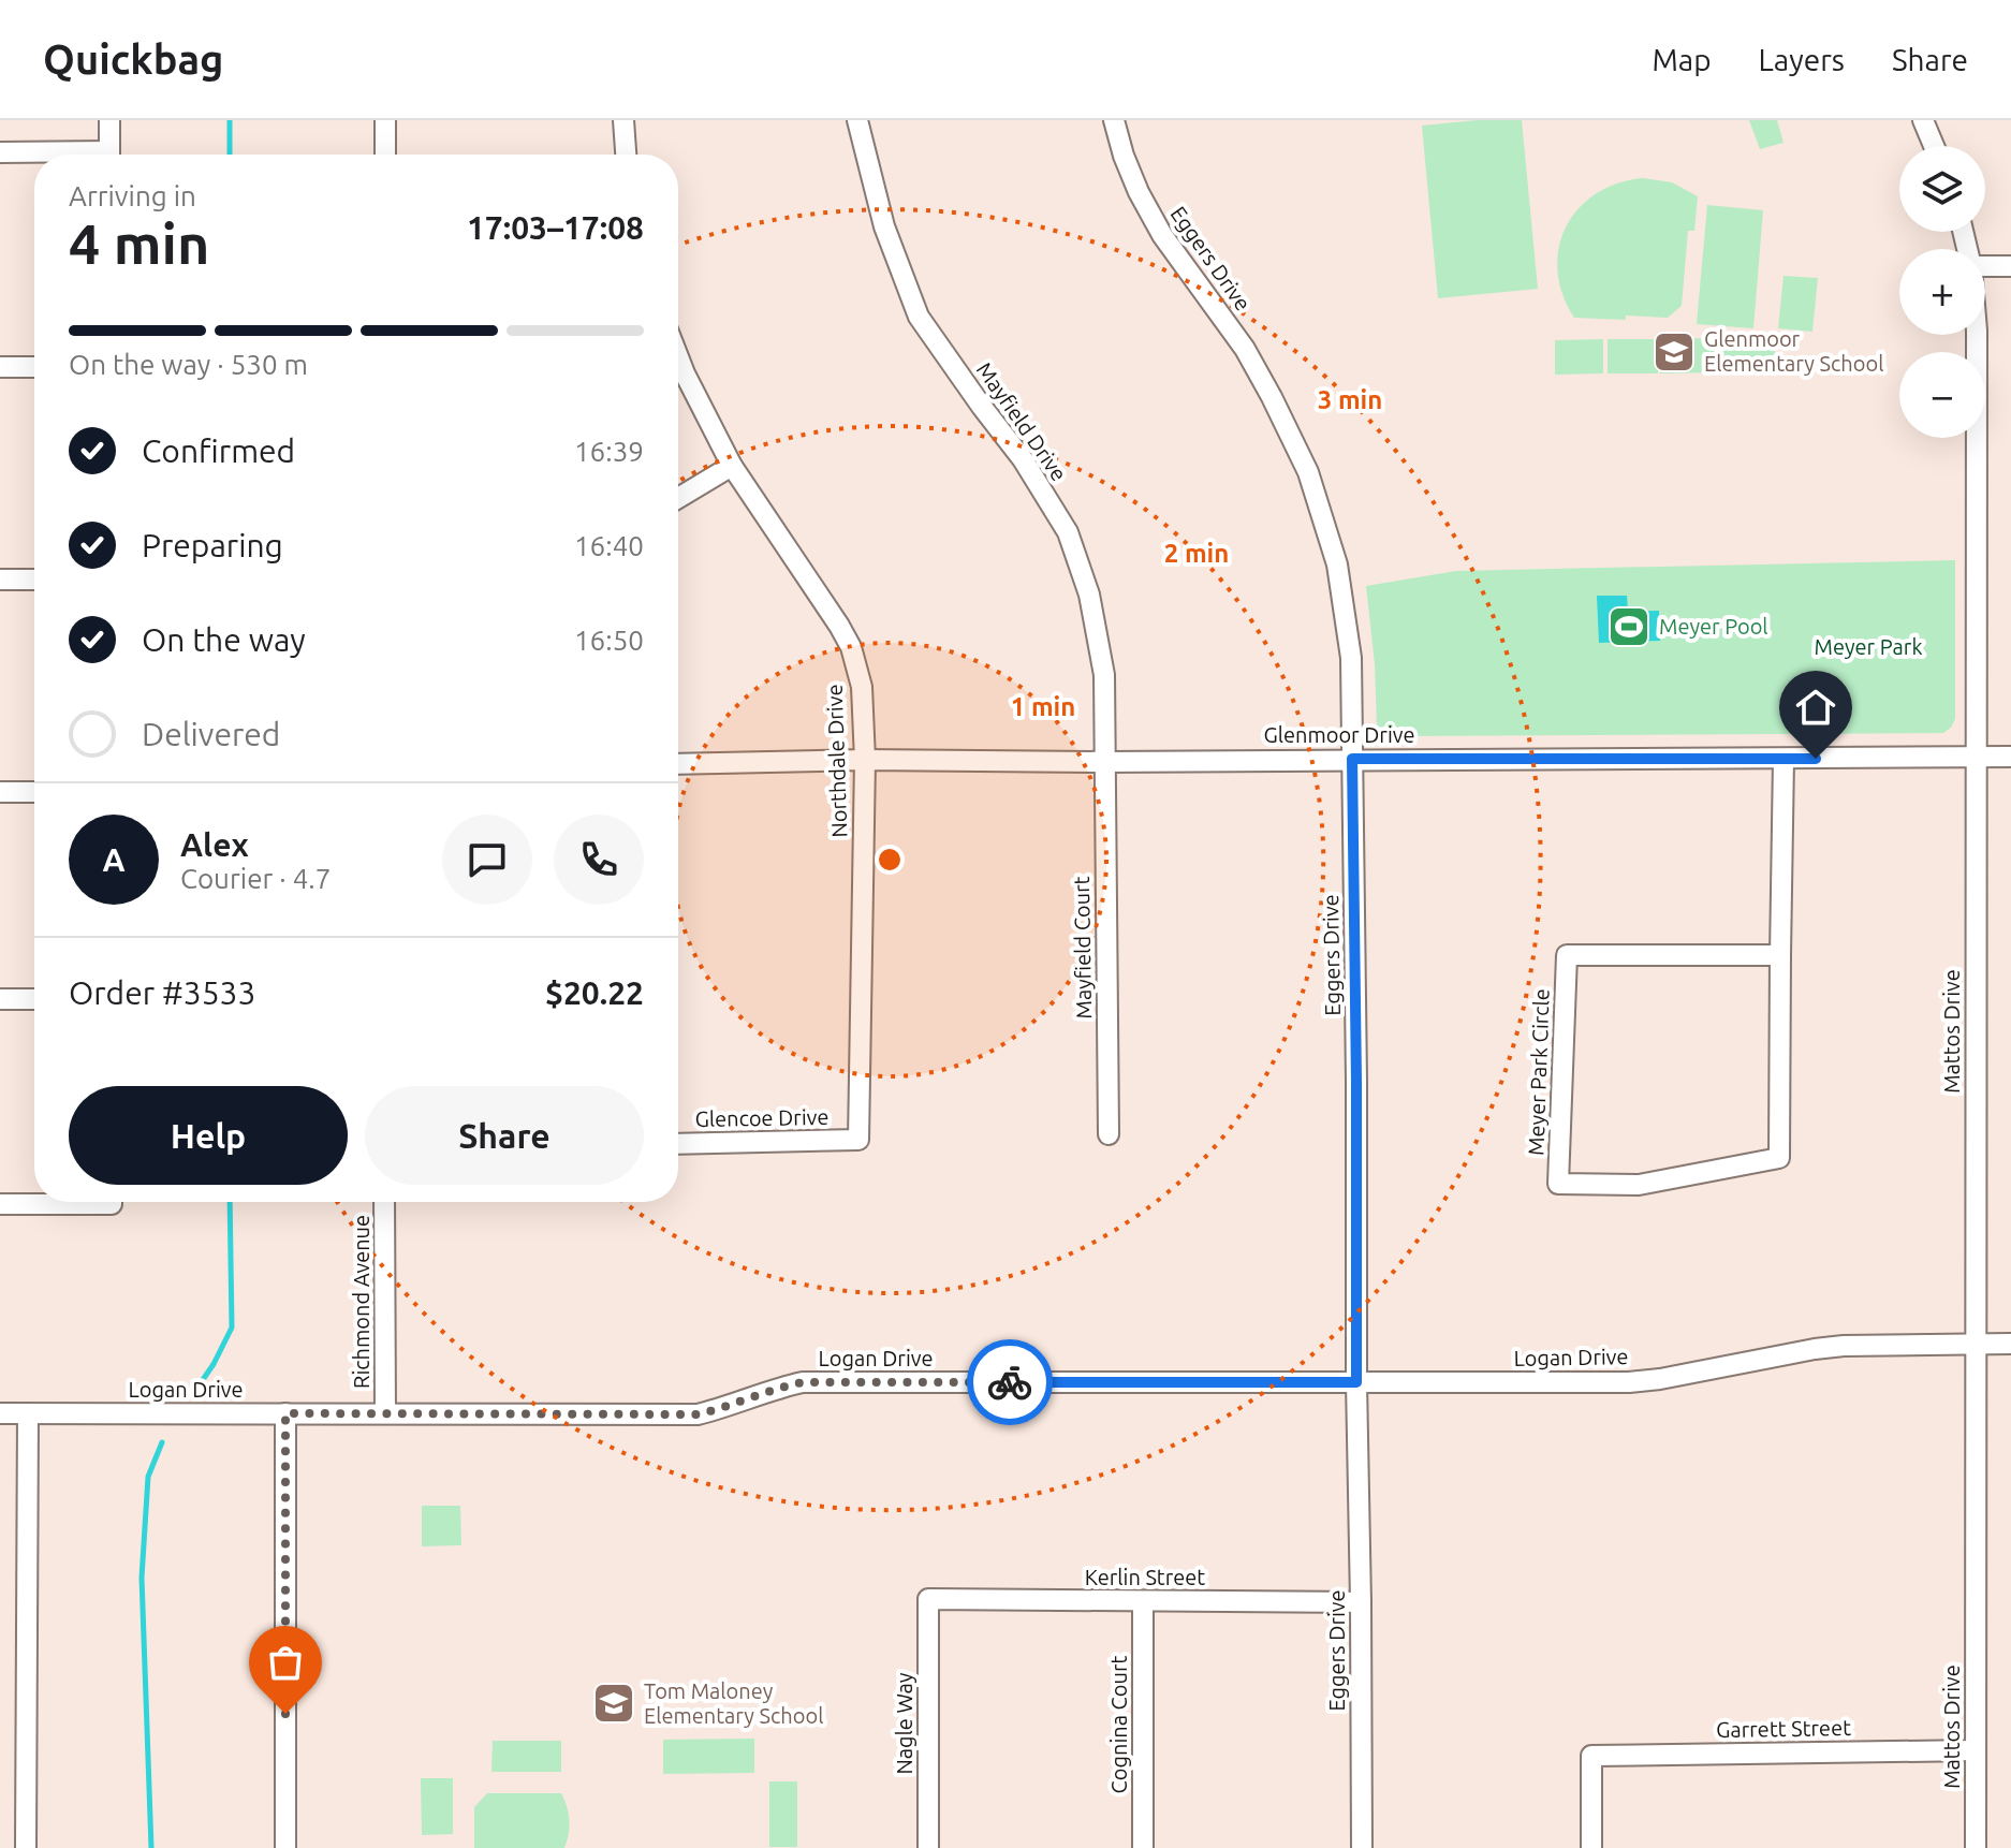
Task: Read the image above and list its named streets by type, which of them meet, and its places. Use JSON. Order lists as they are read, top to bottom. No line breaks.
{"streets":{"street":["Eggers Drive","Mayfield Drive","Glenmoor Drive","Northdale Drive","Mayfield Court","Mattos Drive","Meyer Park Circle","Glencoe Drive","Richmond Avenue","Logan Drive","Kerlin Street","Nagle Way","Cognina Court","Garrett Street"]},"crossings":[["Eggers Drive","Glenmoor Drive"],["Eggers Drive","Logan Drive"],["Eggers Drive","Kerlin Street"],["Mayfield Drive","Glenmoor Drive"],["Mayfield Drive","Mayfield Court"],["Glenmoor Drive","Northdale Drive"],["Glenmoor Drive","Mayfield Court"],["Glenmoor Drive","Mattos Drive"],["Glenmoor Drive","Meyer Park Circle"],["Northdale Drive","Glencoe Drive"],["Mattos Drive","Logan Drive"],["Mattos Drive","Garrett Street"],["Richmond Avenue","Logan Drive"],["Kerlin Street","Nagle Way"],["Kerlin Street","Cognina Court"]],"parks":["Meyer Park"],"places":{"school or university":["Glenmoor Elementary School","Tom Maloney Elementary School"],"sports":["Meyer Pool"]},"page":{"header":"Quickbag","nav":["Map","Layers","Share"],"map_buttons":["+","−"],"heading":["4 min","Arriving in","17:03–17:08"],"panel":["Alex","Courier · 4.7","Order #3533","$20.22"],"bar":"On the way · 530 m","list":[["Confirmed","16:39"],["Preparing","16:40"],["On the way","16:50"],"Delivered"],"round":"A","buttons":["Help","Share"]},"rings":["3 min","2 min","1 min"]}
